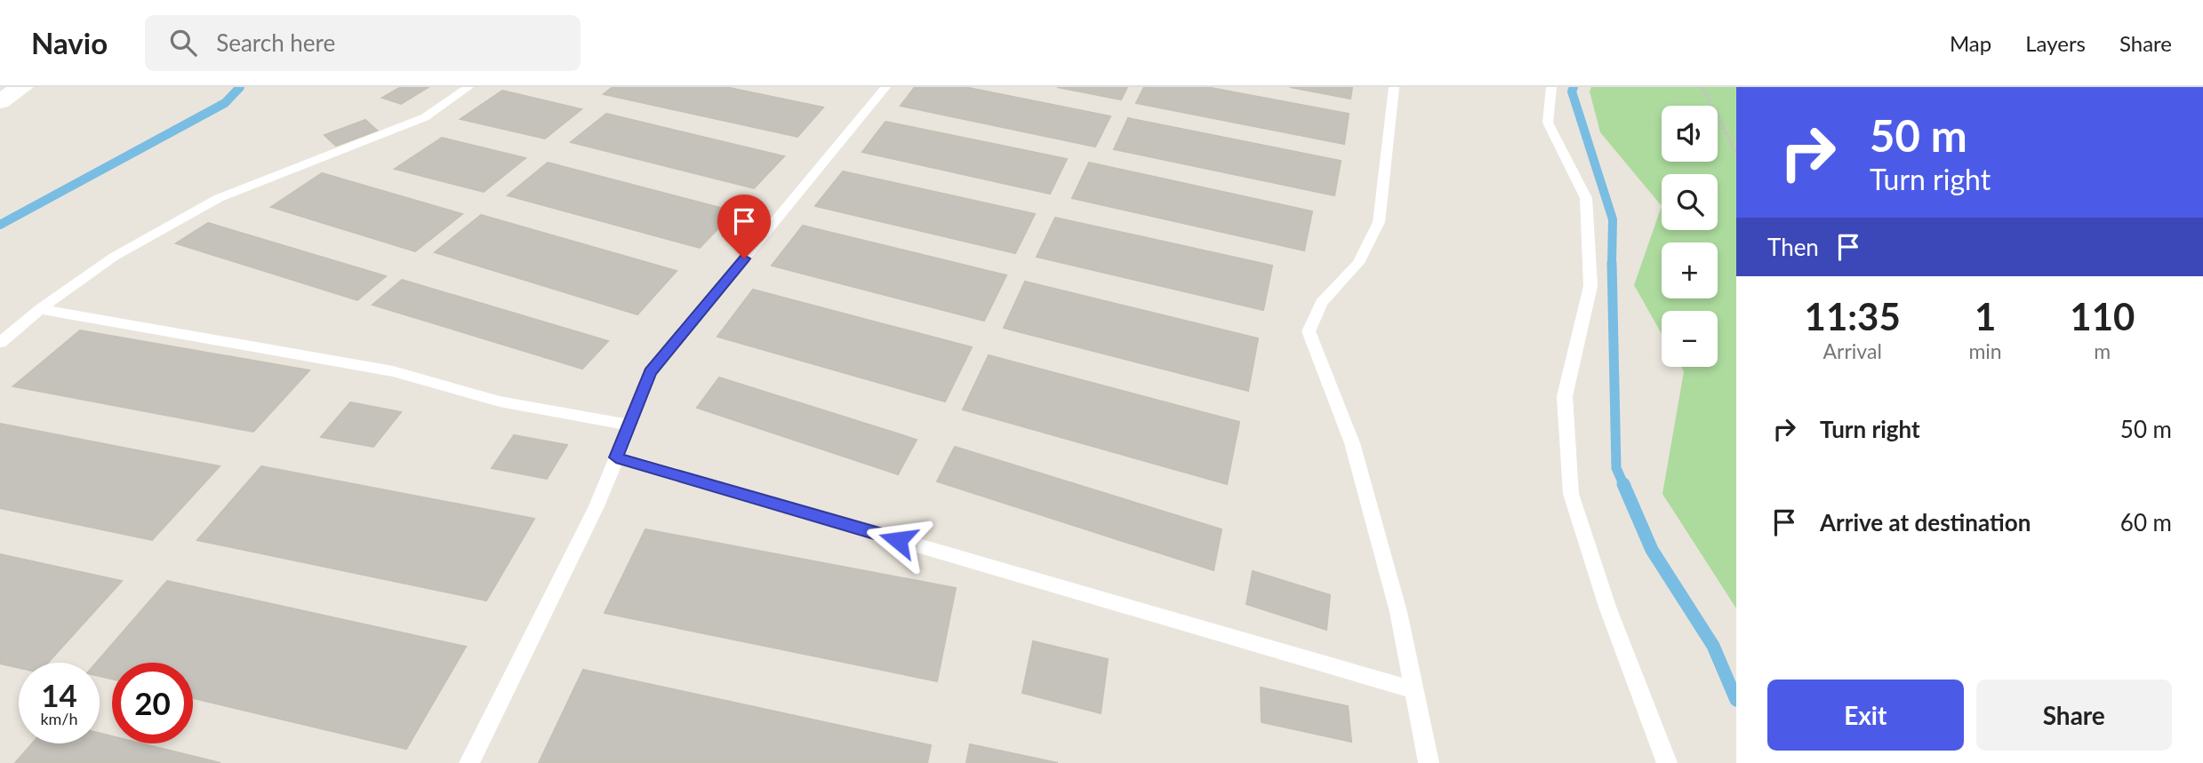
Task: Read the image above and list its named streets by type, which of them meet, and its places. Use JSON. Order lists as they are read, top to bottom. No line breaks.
{"page":{"header":"Navio","search":"Search here","nav":["Map","Layers","Share"],"turn":["50 m","Turn right"],"map_buttons":["+","−"],"then":"Then","eta":["11:35","Arrival","1","min","110","m"],"list":[{"name":"Turn right","value":"50 m"},{"name":"Arrive at destination","value":"60 m"}],"speed":"14 km/h","limit":"20","buttons":["Exit","Share"]}}
